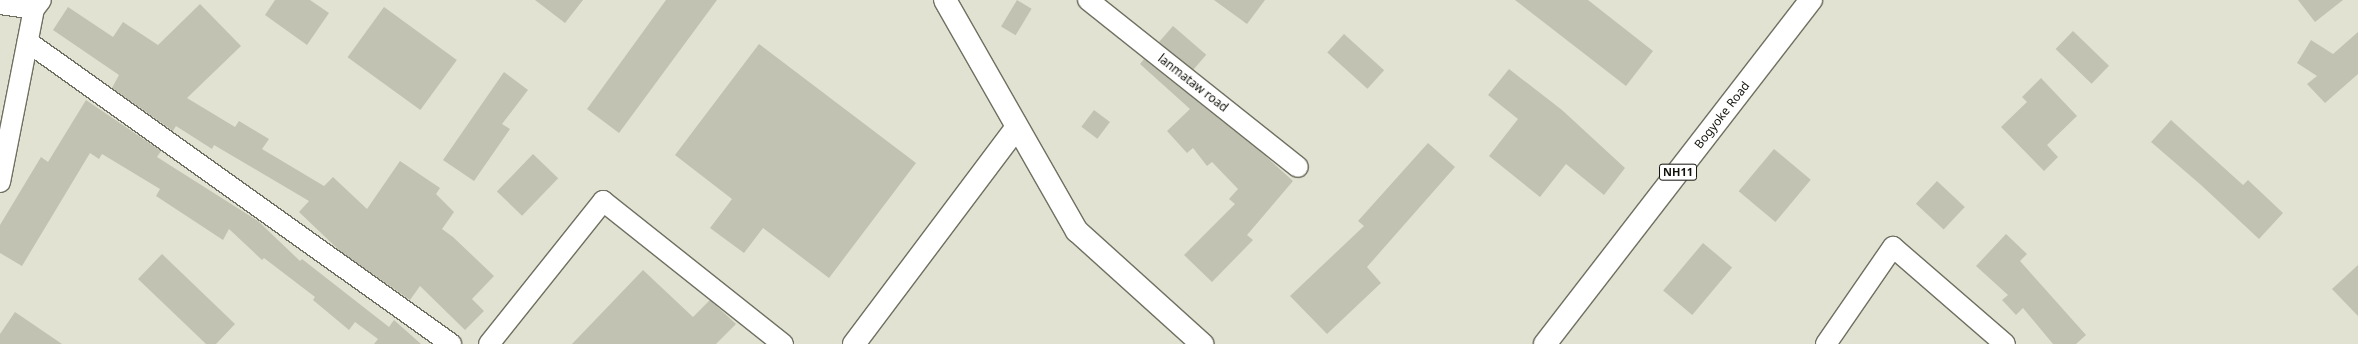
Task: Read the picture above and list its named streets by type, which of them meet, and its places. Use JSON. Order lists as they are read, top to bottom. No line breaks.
{"streets":{"main road":["Bogyoke Road","NH11"],"street":["lanmataw road"]}}
